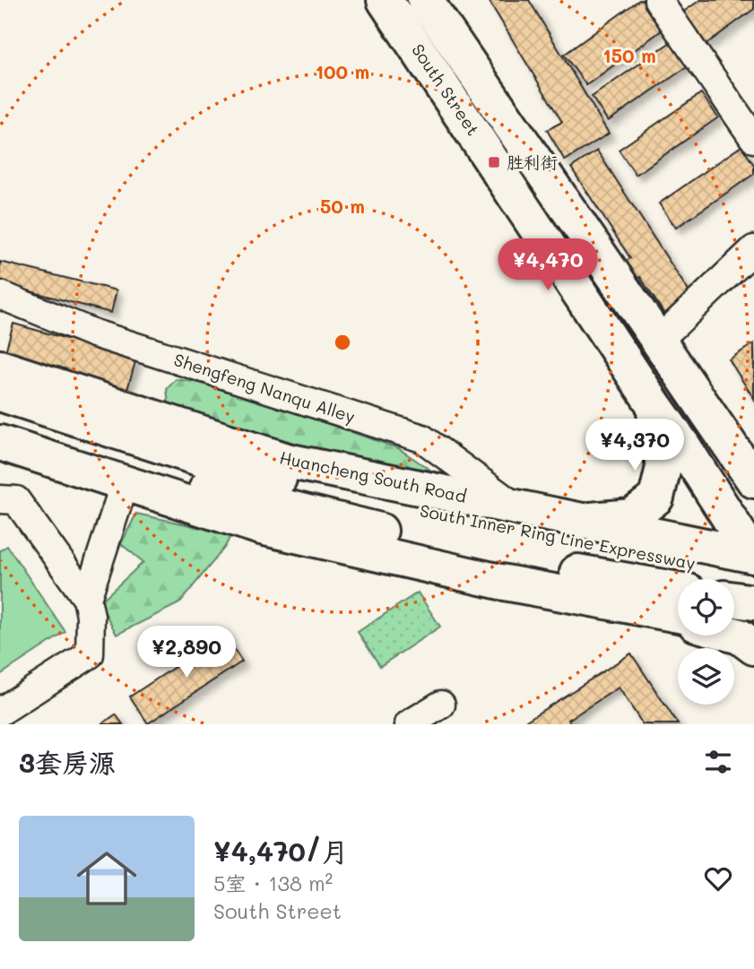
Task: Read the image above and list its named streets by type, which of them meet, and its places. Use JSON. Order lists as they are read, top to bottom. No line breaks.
{"streets":{"main road":["South Street","Huancheng South Road","South Inner Ring Line Expressway"],"street":["Shengfeng Nanqu Alley"]},"crossings":[["South Street","Huancheng South Road"],["South Street","South Inner Ring Line Expressway"],["Shengfeng Nanqu Alley","Huancheng South Road"],["Huancheng South Road","South Inner Ring Line Expressway"]],"places":{"transit":["胜利街"]},"page":{"price":["¥4,470","¥4,370","¥2,890"],"heading":"3套房源","list":[{"name":"¥4,470/月","note":"5室 · 138 m² · South Street"}]},"rings":["150 m","100 m","50 m"]}
